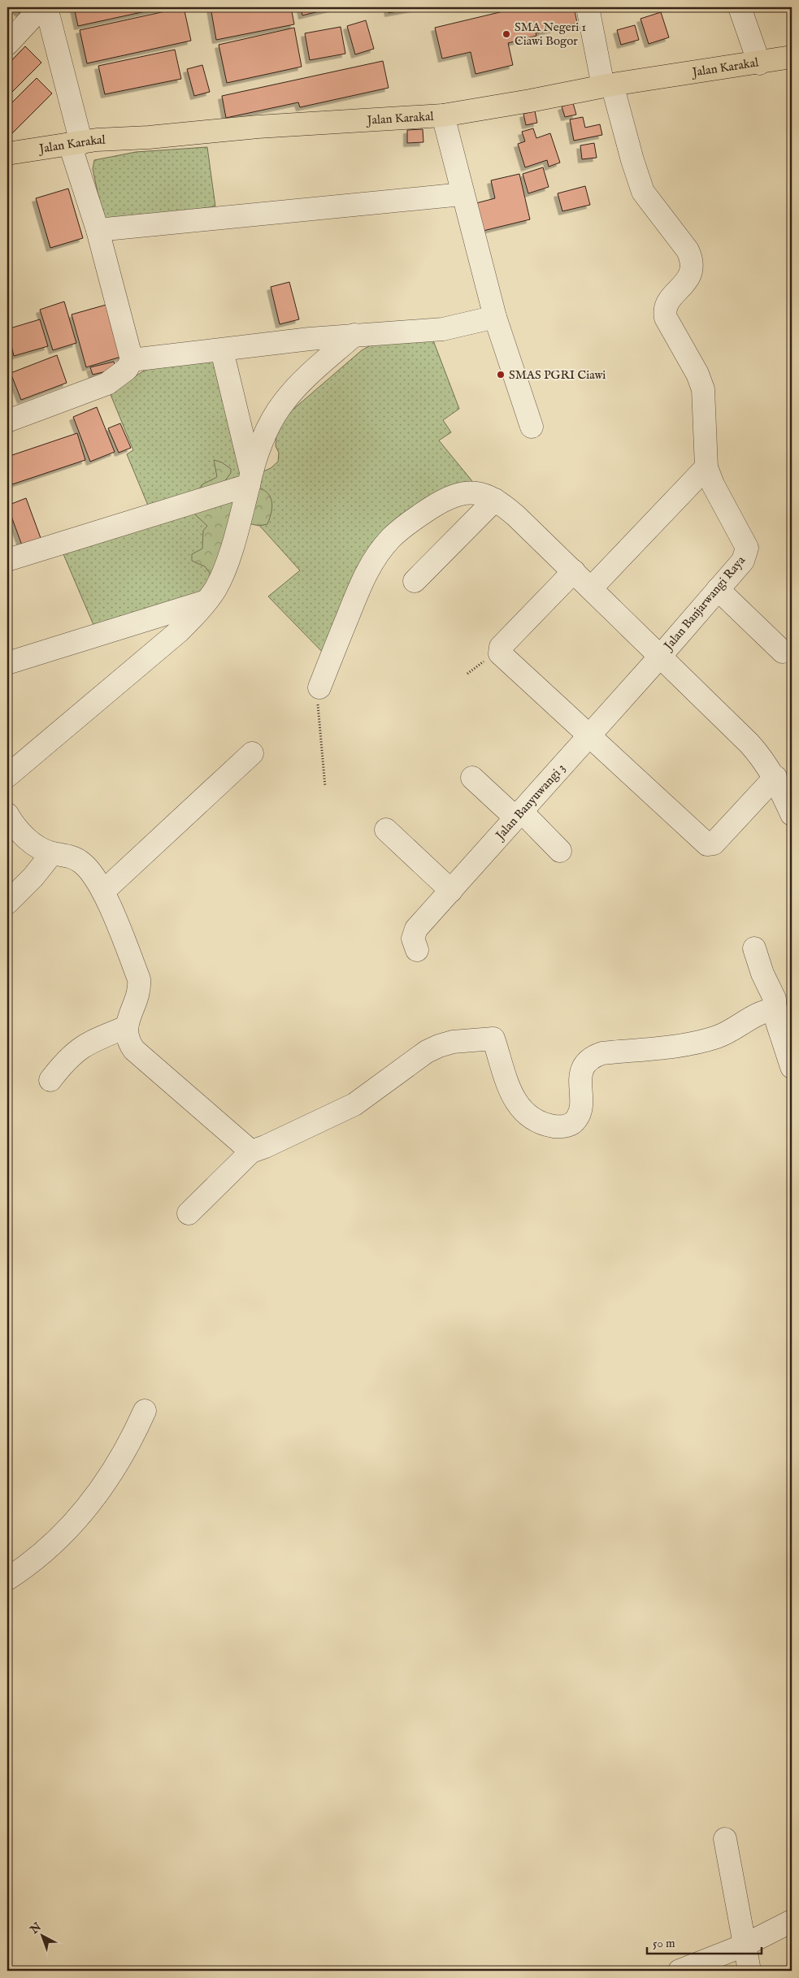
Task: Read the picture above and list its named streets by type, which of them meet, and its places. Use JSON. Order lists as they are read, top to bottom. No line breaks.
{"streets":{"main road":["Jalan Karakal"],"street":["Jalan Banjarwangi Raya","Jalan Banyuwangi 3"]},"crossings":[["Jalan Karakal","Jalan Banjarwangi Raya"],["Jalan Banjarwangi Raya","Jalan Banyuwangi 3"]],"places":["SMA Negeri 1 Ciawi Bogor","SMAS PGRI Ciawi"],"scale_bar":"50 m","north":"top left"}
